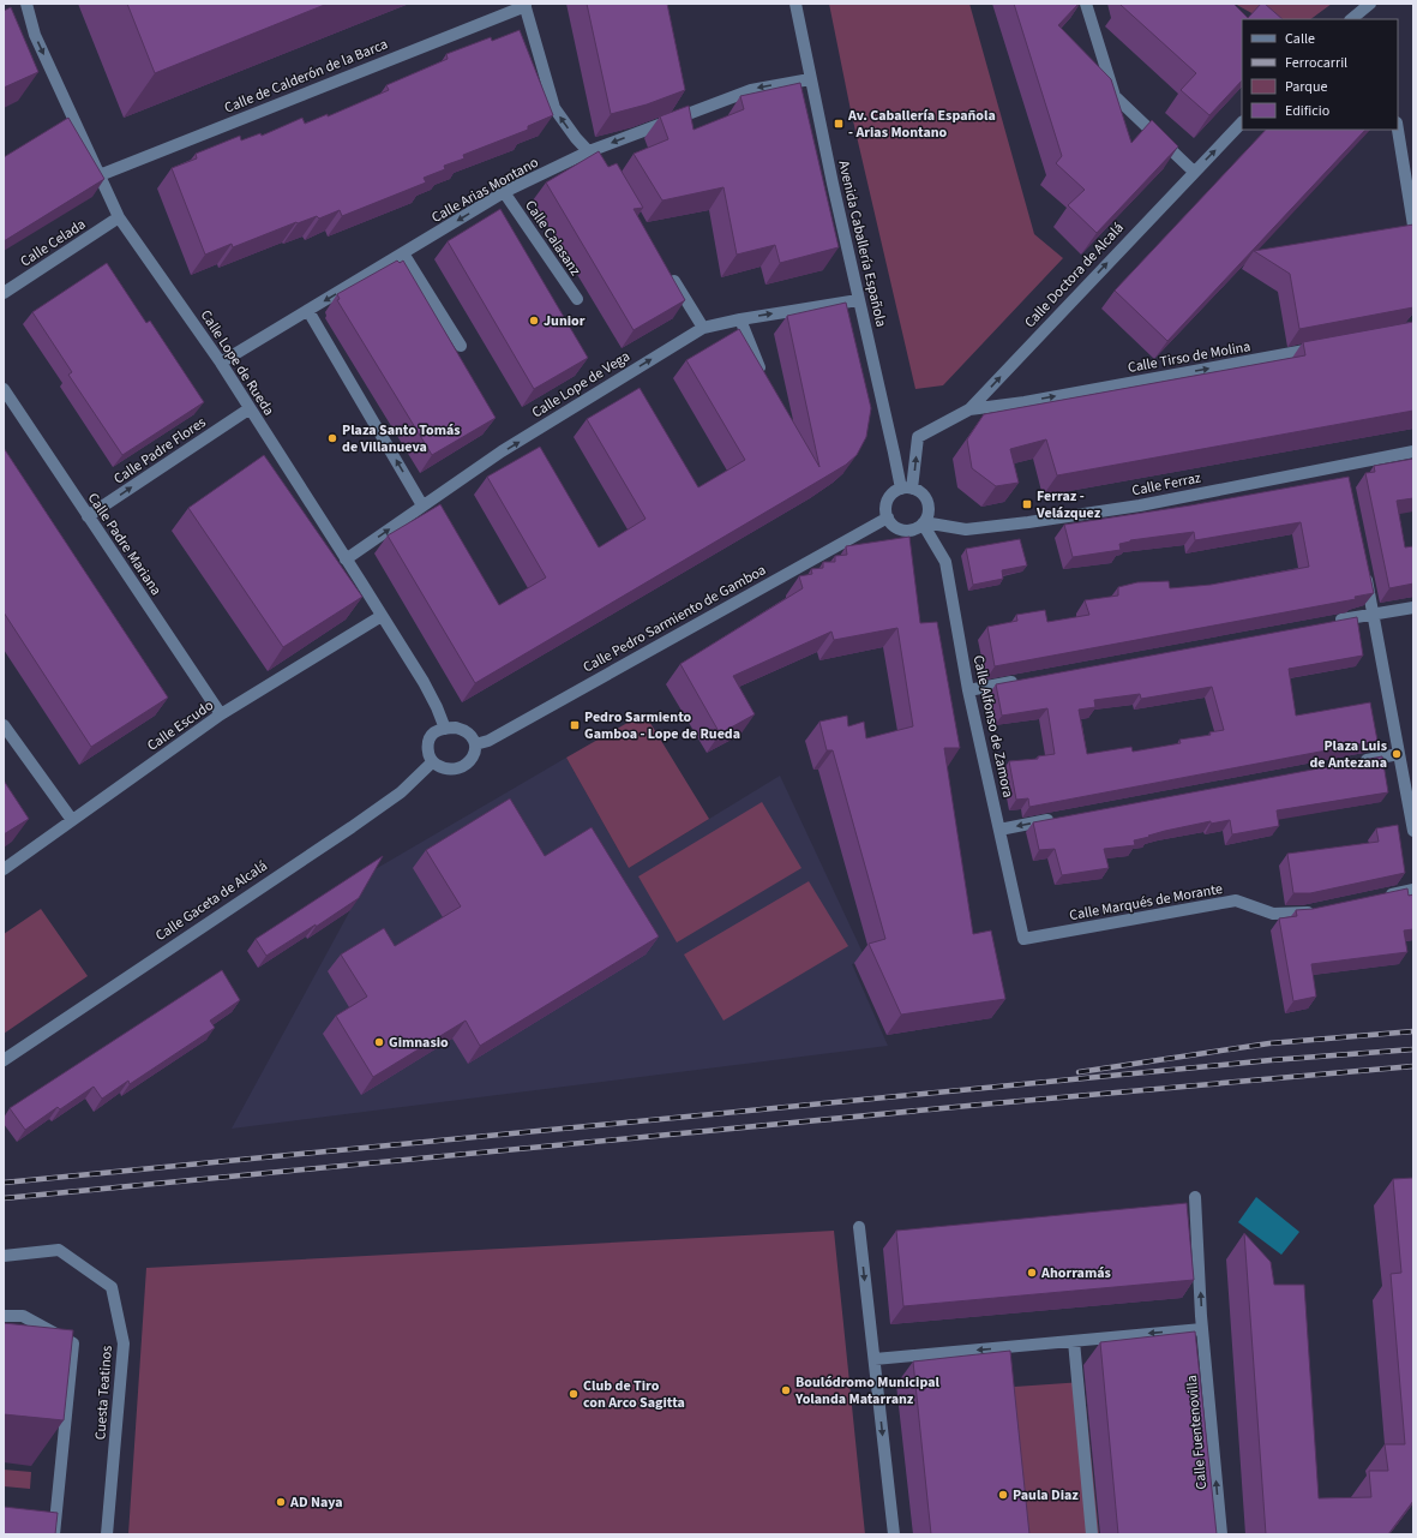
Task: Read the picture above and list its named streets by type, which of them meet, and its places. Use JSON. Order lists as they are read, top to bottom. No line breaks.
{"streets":{"street":["Calle de Calderón de la Barca","Calle Arias Montano","Calle Calasanz","Calle Celada","Avenida Caballería Española","Calle Doctora de Alcalá","Calle Tirso de Molina","Calle Lope de Rueda","Calle Lope de Vega","Calle Padre Flores","Calle Ferraz","Calle Padre Mariana","Calle Pedro Sarmiento de Gamboa","Calle Escudo","Calle Alfonso de Zamora","Calle Gaceta de Alcalá","Calle Marqués de Morante","Cuesta Teatinos","Calle Fuentenovilla"]},"crossings":[["Calle de Calderón de la Barca","Calle Lope de Rueda"],["Calle Arias Montano","Calle Calasanz"],["Calle Arias Montano","Avenida Caballería Española"],["Calle Arias Montano","Calle Lope de Rueda"],["Calle Celada","Calle Lope de Rueda"],["Avenida Caballería Española","Calle Doctora de Alcalá"],["Avenida Caballería Española","Calle Lope de Vega"],["Avenida Caballería Española","Calle Ferraz"],["Avenida Caballería Española","Calle Pedro Sarmiento de Gamboa"],["Avenida Caballería Española","Calle Alfonso de Zamora"],["Calle Doctora de Alcalá","Calle Tirso de Molina"],["Calle Doctora de Alcalá","Calle Ferraz"],["Calle Doctora de Alcalá","Calle Pedro Sarmiento de Gamboa"],["Calle Doctora de Alcalá","Calle Alfonso de Zamora"],["Calle Lope de Rueda","Calle Lope de Vega"],["Calle Lope de Rueda","Calle Padre Flores"],["Calle Lope de Rueda","Calle Pedro Sarmiento de Gamboa"],["Calle Lope de Rueda","Calle Escudo"],["Calle Lope de Rueda","Calle Gaceta de Alcalá"],["Calle Padre Flores","Calle Padre Mariana"],["Calle Ferraz","Calle Pedro Sarmiento de Gamboa"],["Calle Ferraz","Calle Alfonso de Zamora"],["Calle Padre Mariana","Calle Escudo"],["Calle Pedro Sarmiento de Gamboa","Calle Alfonso de Zamora"],["Calle Pedro Sarmiento de Gamboa","Calle Gaceta de Alcalá"],["Calle Alfonso de Zamora","Calle Marqués de Morante"]],"one_way":["Calle Arias Montano","Calle Doctora de Alcalá","Calle Tirso de Molina","Calle Lope de Vega","Calle Padre Flores","Calle Fuentenovilla"],"places":{"transit":["Av. Caballería Española - Arias Montano","Ferraz - Velázquez","Pedro Sarmiento Gamboa - Lope de Rueda"],"other":["Junior","Plaza Santo Tomás de Villanueva","Plaza Luis de Antezana","Gimnasio","Ahorramás","Boulódromo Municipal Yolanda Matarranz","Club de Tiro con Arco Sagitta","Paula Diaz","AD Naya"]},"legend":["Calle","Ferrocarril","Parque","Edificio"]}
